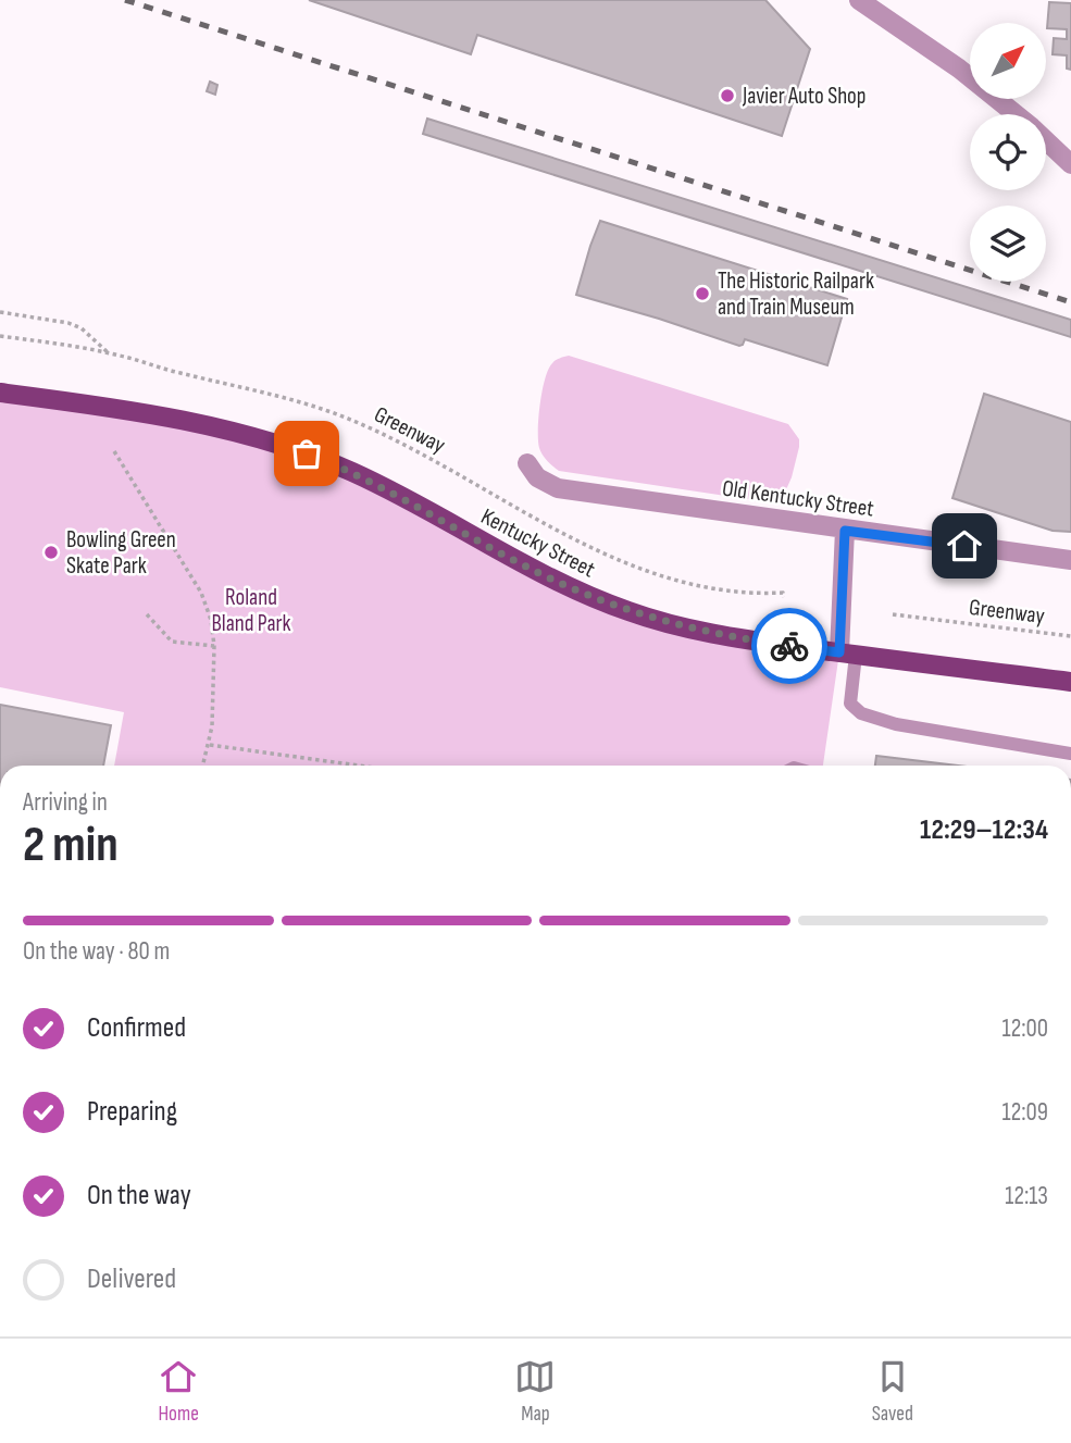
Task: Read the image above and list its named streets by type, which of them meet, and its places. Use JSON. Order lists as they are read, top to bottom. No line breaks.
{"streets":{"main road":["Kentucky Street"],"street":["Old Kentucky Street"],"path":["Greenway"]},"parks":["Roland Bland Park"],"places":["Javier Auto Shop","The Historic Railpark and Train Museum","Bowling Green Skate Park"],"north":"top right","page":{"heading":["2 min","Arriving in","12:29–12:34"],"bar":"On the way · 80 m","list":[["Confirmed","12:00"],["Preparing","12:09"],["On the way","12:13"],"Delivered"],"tabs":["Home","Map","Saved"]}}
